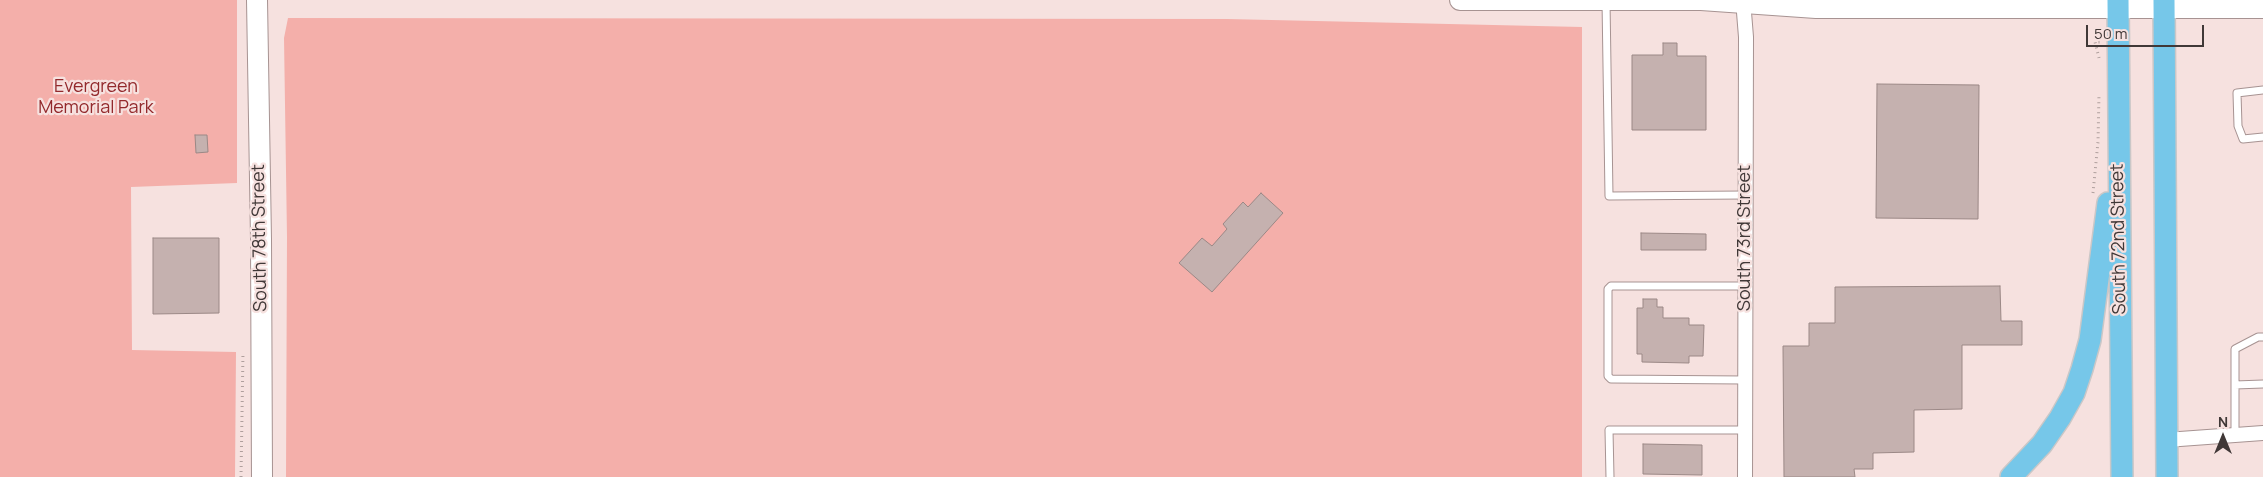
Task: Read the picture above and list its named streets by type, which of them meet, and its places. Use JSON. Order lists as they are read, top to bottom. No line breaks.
{"streets":{"main road":["South 78th Street","South 72nd Street"],"street":["South 73rd Street"]},"parks":["Evergreen Memorial Park"],"scale_bar":"50 m","north":"top"}
